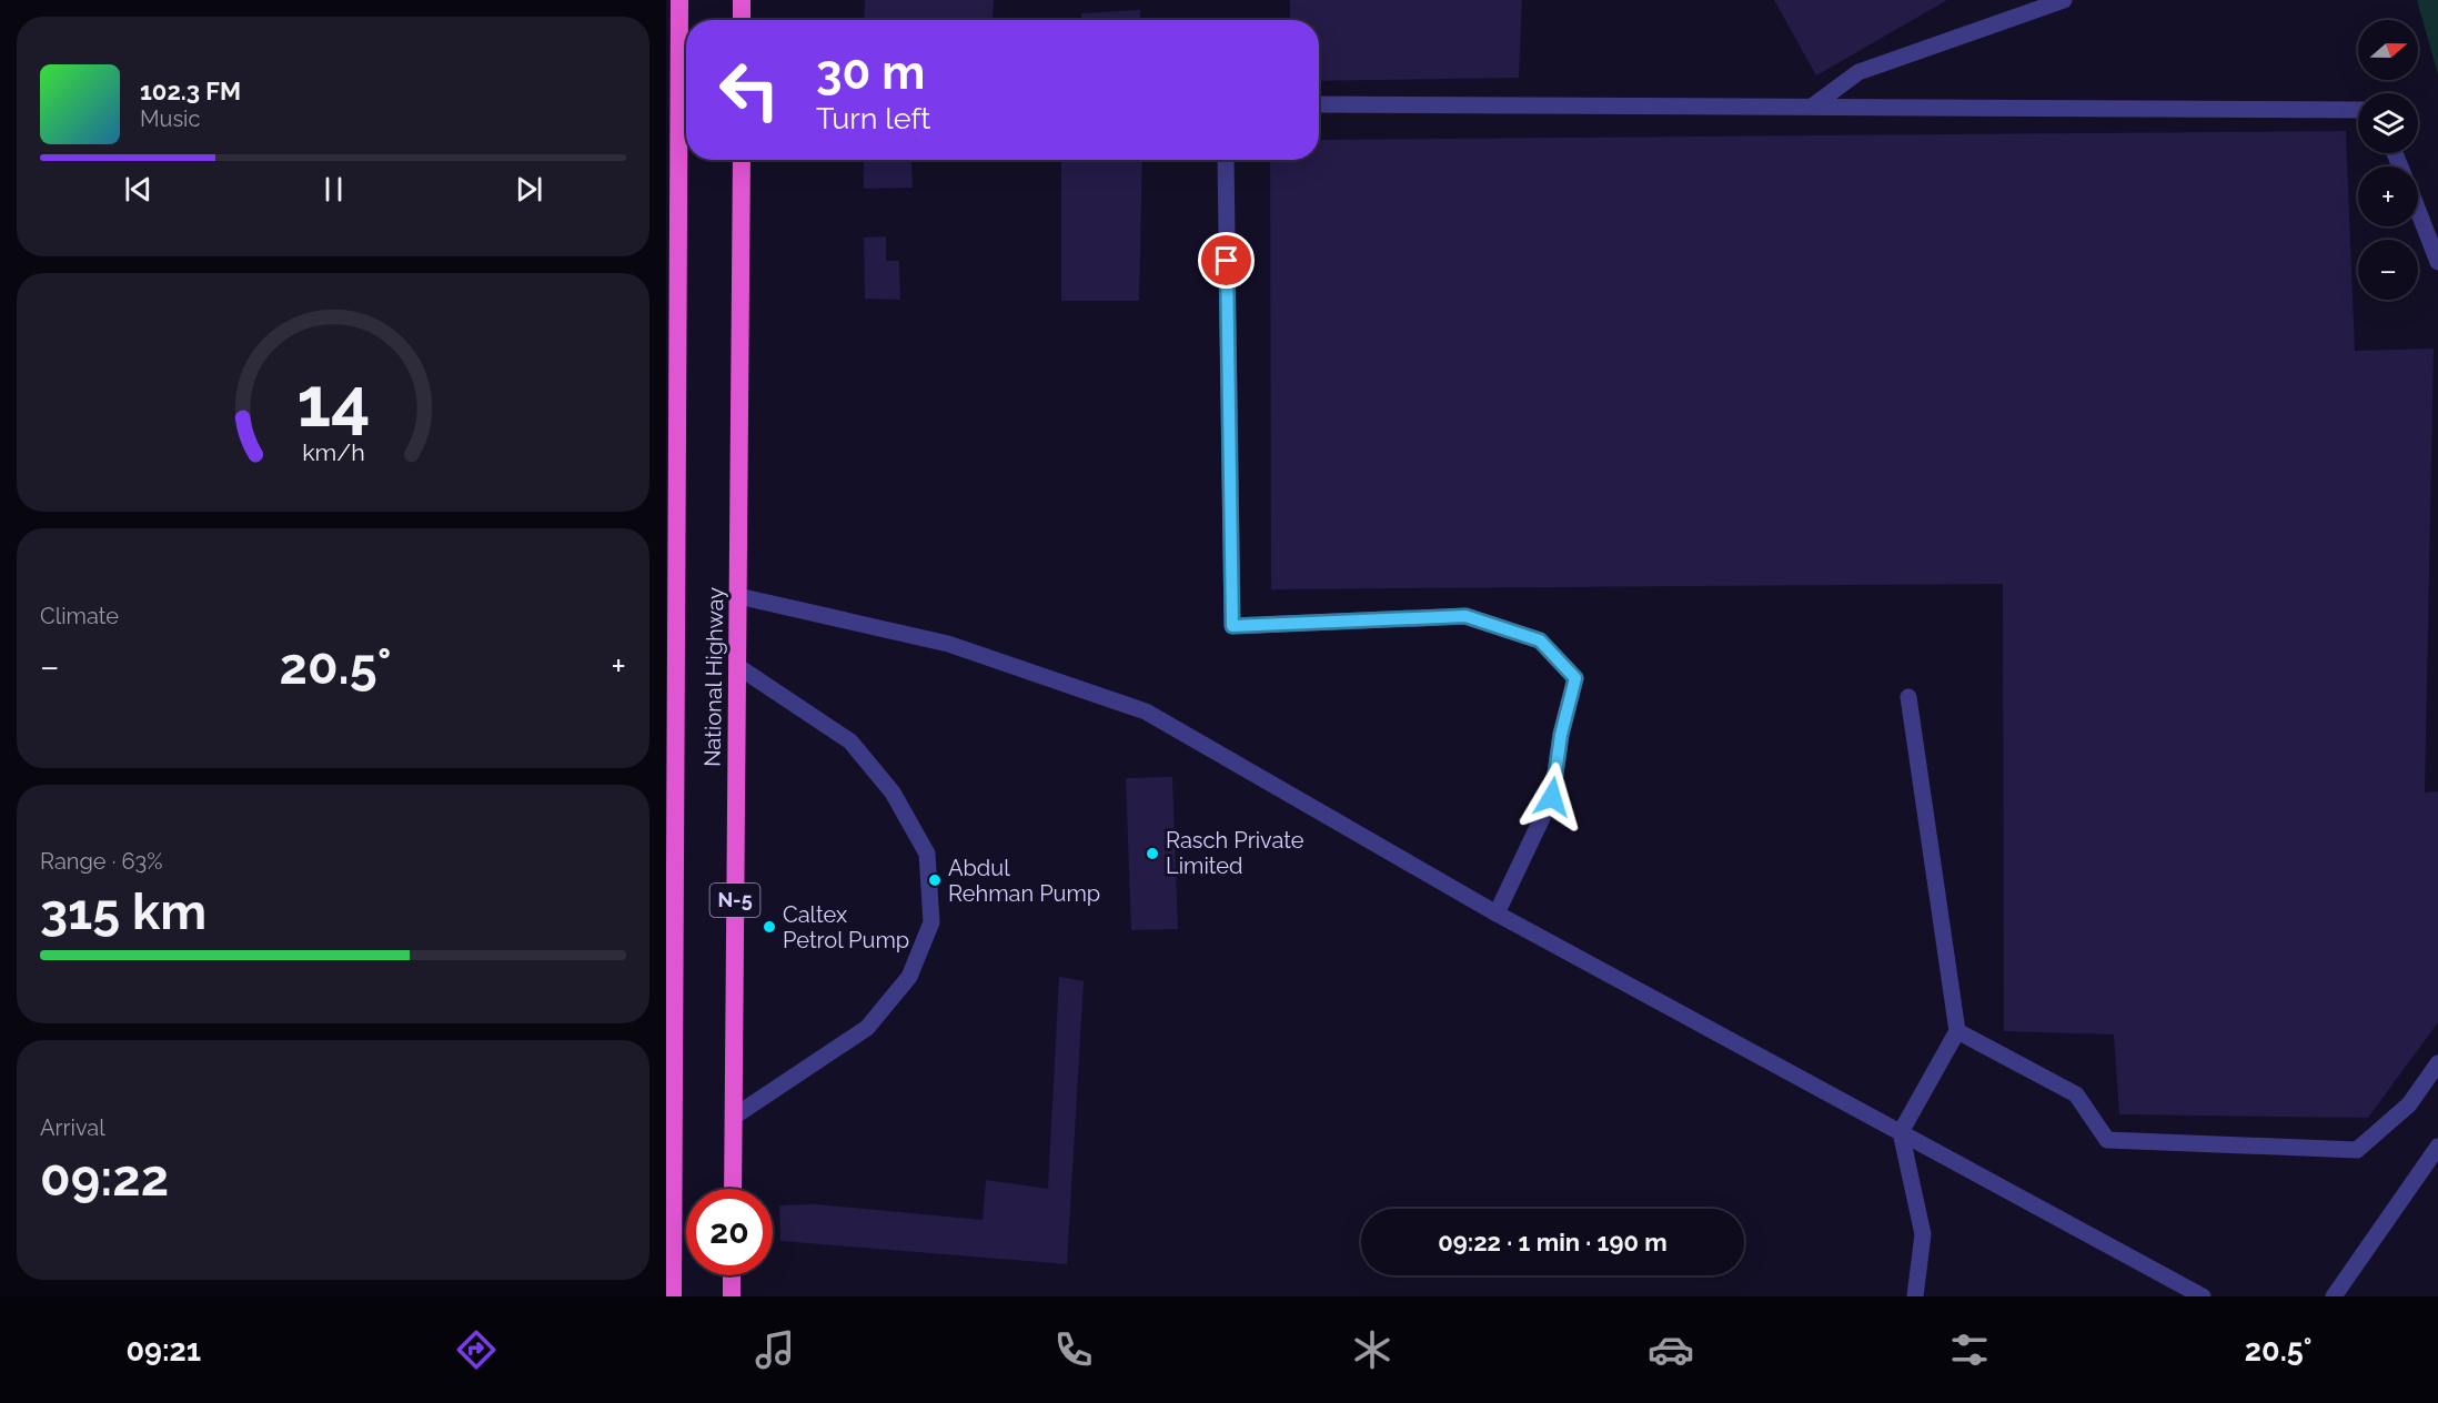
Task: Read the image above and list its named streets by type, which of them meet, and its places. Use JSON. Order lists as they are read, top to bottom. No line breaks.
{"streets":{"highway":["National Highway","N-5"]},"places":["Rasch Private Limited","Abdul Rehman Pump","Caltex Petrol Pump"],"north":"right","page":{"map_buttons":["+","−"],"turn":["30 m","Turn left"],"song":["102.3 FM","Music"],"tile":["Climate",["Range · 63%","315 km"],["Arrival","09:22"]],"heat":["−","20.5°","+"],"limit":"20","trip":"09:22 · 1 min · 190 m","tabs":["09:21","20.5°"],"gauge":["14","km/h"]}}
